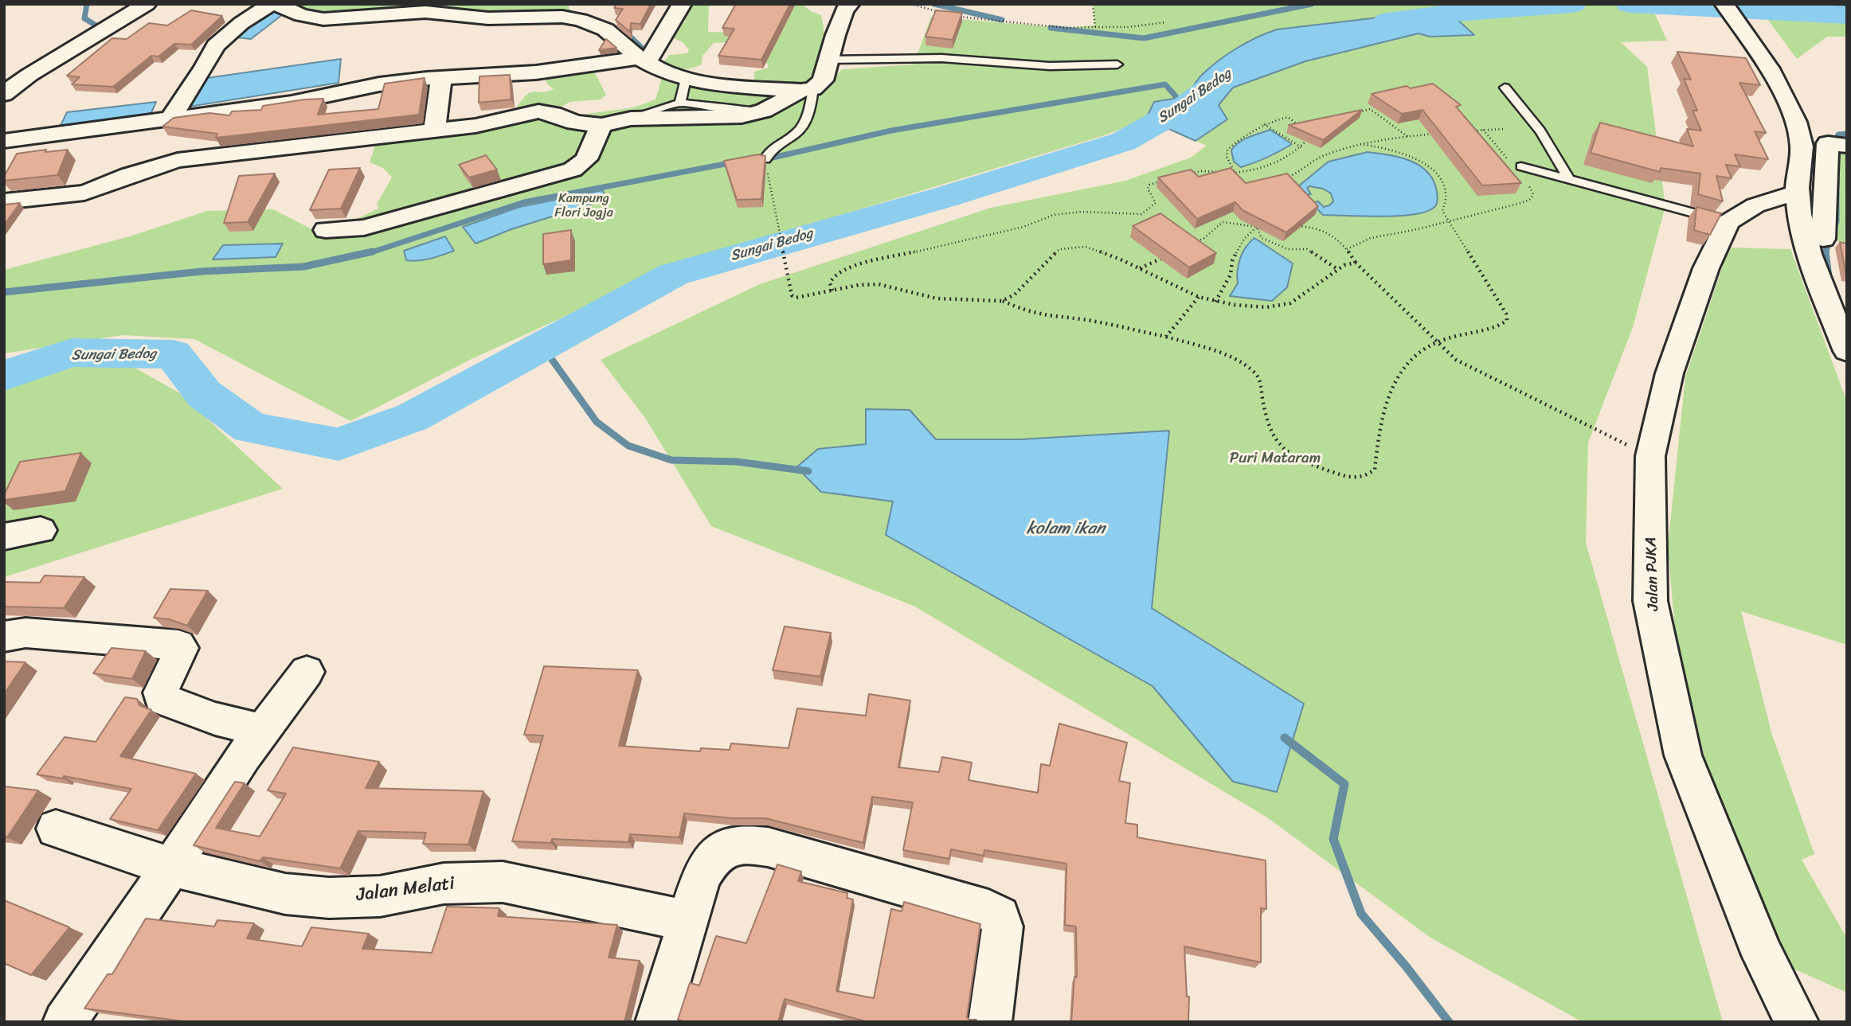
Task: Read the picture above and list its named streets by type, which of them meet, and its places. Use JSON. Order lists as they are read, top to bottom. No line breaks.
{"streets":{"street":["Jalan PJKA","Jalan Melati"]},"water":["Sungai Bedog","kolam ikan"],"parks":["Kampung Flori Jogja","Puri Mataram"]}
